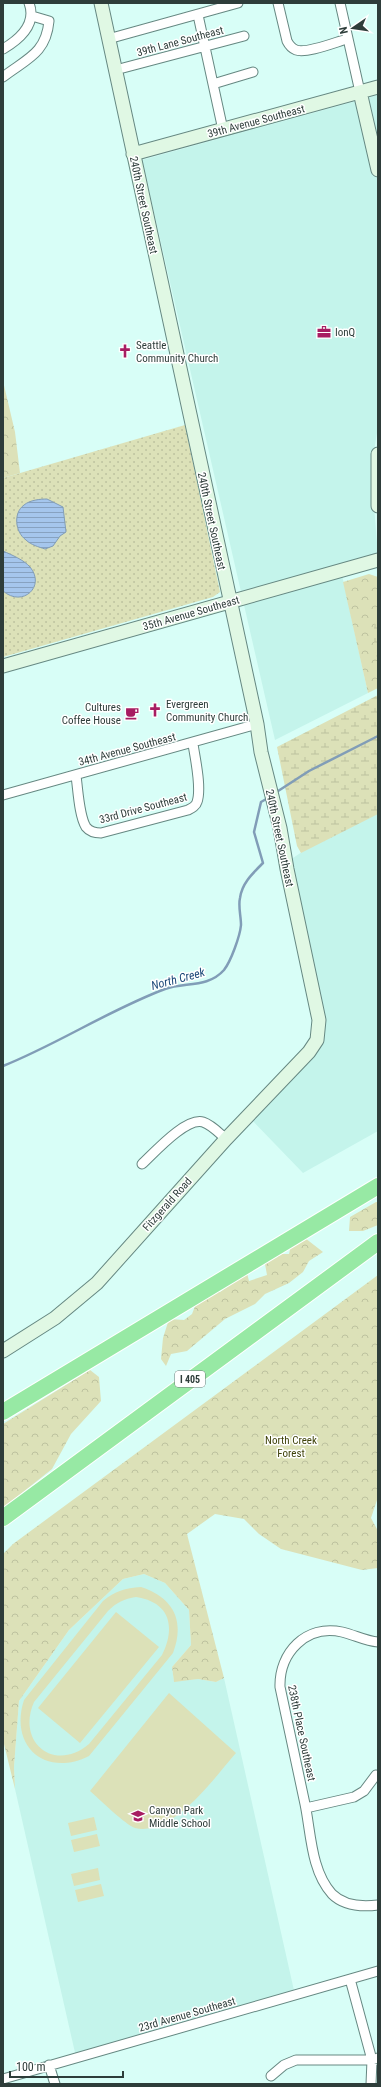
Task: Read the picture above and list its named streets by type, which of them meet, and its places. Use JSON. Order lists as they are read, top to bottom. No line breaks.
{"streets":{"highway":["I 405"],"street":["39th Lane Southeast","39th Avenue Southeast","240th Street Southeast","35th Avenue Southeast","34th Avenue Southeast","33rd Drive Southeast","Fitzgerald Road","238th Place Southeast","23rd Avenue Southeast"]},"crossings":[["39th Avenue Southeast","240th Street Southeast"],["240th Street Southeast","35th Avenue Southeast"],["240th Street Southeast","34th Avenue Southeast"],["240th Street Southeast","Fitzgerald Road"],["34th Avenue Southeast","33rd Drive Southeast"]],"water":["North Creek"],"parks":["North Creek Forest"],"places":{"office":["IonQ"],"church":["Seattle Community Church","Evergreen Community Church"],"cafe":["Cultures Coffee House"],"school or university":["Canyon Park Middle School"]},"scale_bar":"100 m","north":"left"}
